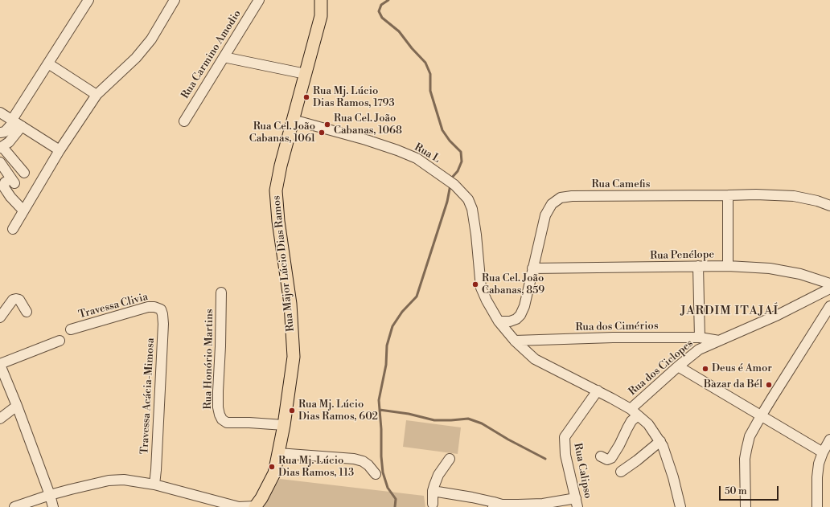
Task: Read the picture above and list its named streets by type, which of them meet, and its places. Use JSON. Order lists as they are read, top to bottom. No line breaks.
{"streets":{"main road":["Rua Major Lúcio Dias Ramos"],"street":["Rua Carmino Amodio","Rua L","Rua Camefis","Rua Penélope","Travessa Clivia","Rua dos Cimérios","Rua Honório Martins","Rua dos Ciclopes","Travessa Acácia-Mimosa","Rua Calipso"]},"crossings":[["Rua L","Rua Camefis"],["Rua L","Rua Major Lúcio Dias Ramos"],["Rua L","Rua dos Cimérios"],["Rua L","Rua dos Ciclopes"],["Rua L","Rua Calipso"],["Rua Camefis","Rua Penélope"],["Rua Major Lúcio Dias Ramos","Rua Honório Martins"],["Travessa Clivia","Travessa Acácia-Mimosa"],["Rua dos Cimérios","Rua dos Ciclopes"]],"districts":["JARDIM ITAJAÍ"],"places":["Rua Mj. Lúcio Dias Ramos, 1793","Rua Cel. João Cabanas, 1068","Rua Cel. João Cabanas, 1061","Rua Cel. João Cabanas, 859","Deus é Amor","Bazar da Bél","Rua Mj. Lúcio Dias Ramos, 602","Rua Mj. Lúcio Dias Ramos, 113"],"scale_bar":"50 m"}
